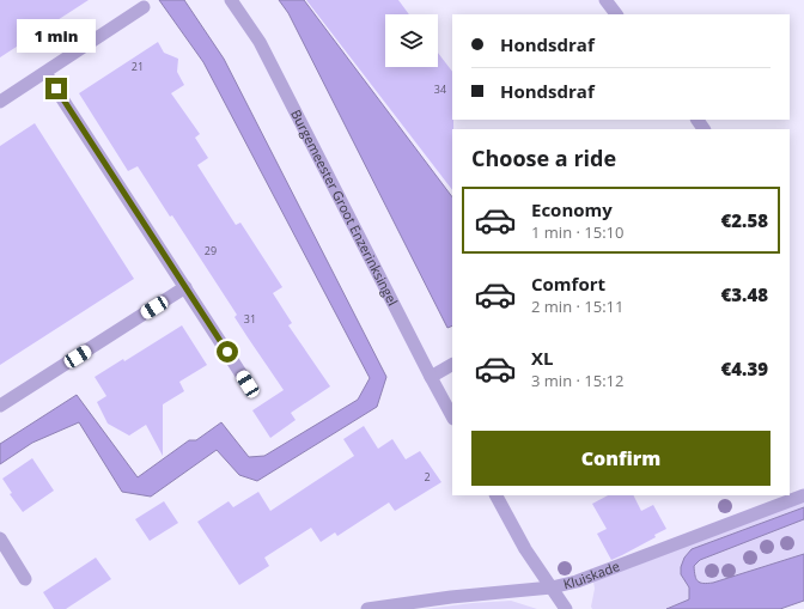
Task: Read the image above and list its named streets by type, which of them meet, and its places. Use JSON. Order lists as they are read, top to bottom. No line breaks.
{"streets":{"street":["Burgemeester Groot Enzerinksingel","Kluiskade"]},"house_numbers":["21","34","29","31","2"],"page":{"banner":["Hondsdraf","Hondsdraf"],"bubble":"1 min","heading":"Choose a ride","list":[{"name":"Economy","note":"1 min · 15:10","value":"€2.58"},{"name":"Comfort","note":"2 min · 15:11","value":"€3.48"},{"name":"XL","note":"3 min · 15:12","value":"€4.39"}],"buttons":"Confirm"}}
